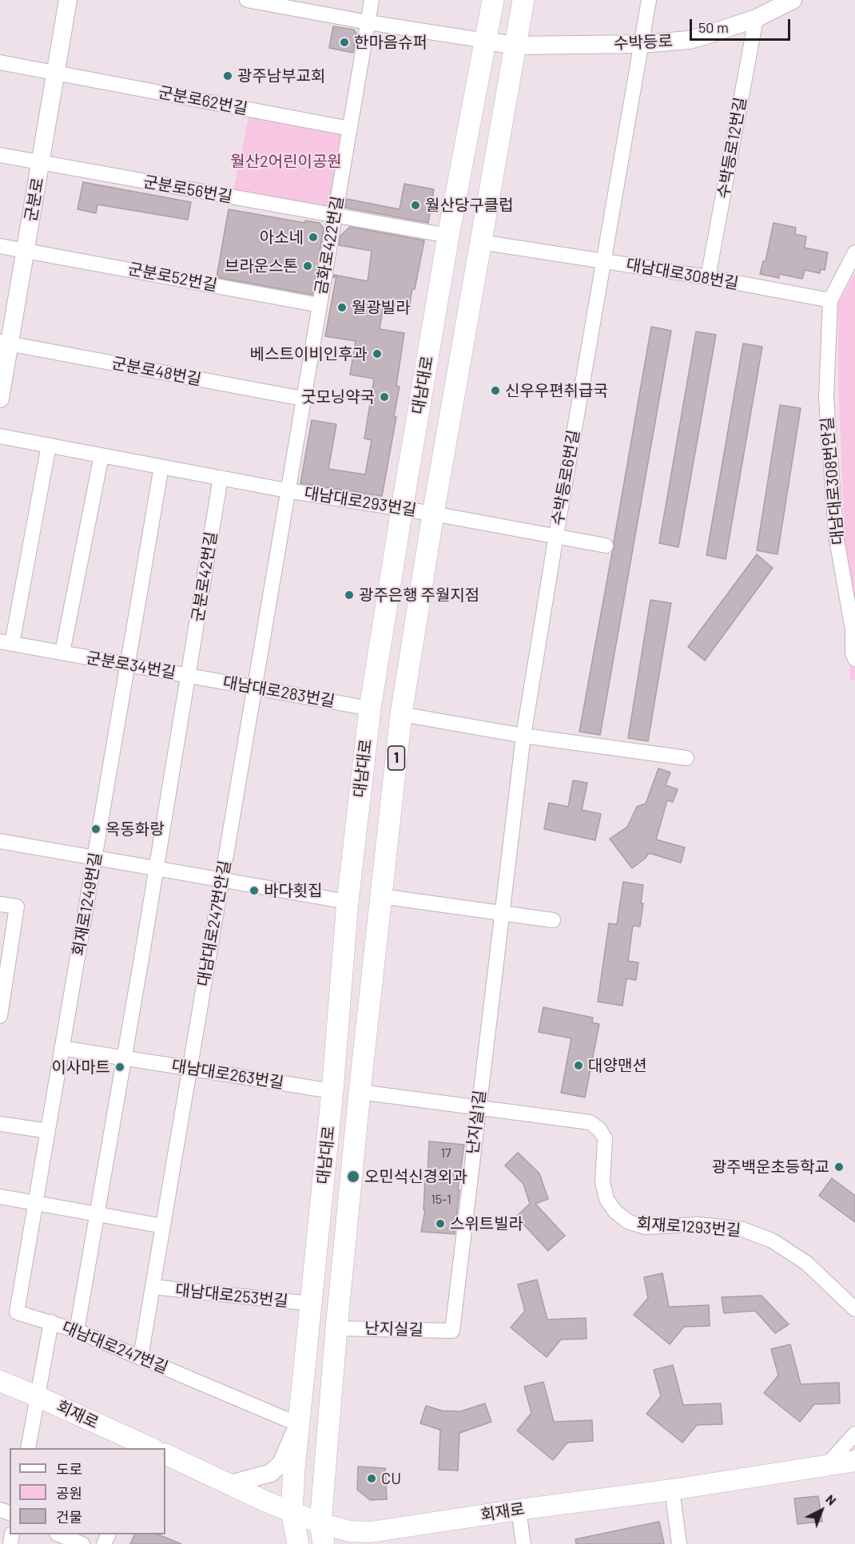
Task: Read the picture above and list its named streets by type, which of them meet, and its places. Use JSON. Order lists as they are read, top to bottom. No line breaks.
{"streets":{"main road":["대남대로","1","회재로"],"street":["수박등로","군분로62번길","수박등로12번길","군분로56번길","군분로","금화로422번길","대남대로308번길","군분로52번길","군분로48번길","수박등로6번길","대남대로308번안길","대남대로293번길","군분로42번길","군분로34번길","대남대로283번길","회재로1249번길","대남대로247번안길","대남대로263번길","난지실1길","회재로1293번길","대남대로253번길","난지실길","대남대로247번길"]},"crossings":[["수박등로","수박등로12번길"],["수박등로","대남대로"],["수박등로","수박등로6번길"],["군분로62번길","군분로"],["군분로62번길","금화로422번길"],["수박등로12번길","대남대로308번길"],["군분로56번길","군분로"],["군분로56번길","금화로422번길"],["군분로56번길","대남대로"],["군분로","군분로52번길"],["군분로","군분로48번길"],["금화로422번길","군분로52번길"],["금화로422번길","군분로48번길"],["금화로422번길","대남대로293번길"],["금화로422번길","대남대로247번안길"],["대남대로308번길","대남대로"],["대남대로308번길","수박등로6번길"],["대남대로308번길","대남대로308번안길"],["대남대로","대남대로293번길"],["대남대로","대남대로283번길"],["대남대로","대남대로263번길"],["대남대로","대남대로253번길"],["대남대로","난지실길"],["대남대로","대남대로247번길"],["대남대로","회재로"],["수박등로6번길","대남대로293번길"],["수박등로6번길","난지실1길"],["대남대로293번길","대남대로247번안길"],["군분로42번길","군분로34번길"],["군분로42번길","대남대로283번길"],["군분로34번길","대남대로283번길"],["군분로34번길","회재로1249번길"],["군분로34번길","대남대로263번길"],["대남대로283번길","대남대로247번안길"],["회재로1249번길","대남대로263번길"],["회재로1249번길","대남대로247번길"],["대남대로247번안길","대남대로263번길"],["대남대로247번안길","대남대로253번길"],["대남대로247번안길","대남대로247번길"],["난지실1길","회재로1293번길"],["난지실1길","난지실길"],["대남대로247번길","회재로"]],"parks":["월산2어린이공원"],"places":["한마음슈퍼","광주남부교회","월산당구클럽","아소네","브라운스톤","월광빌라","베스트이비인후과","신우우편취급국","굿모닝약국","광주은행 주월지점","옥동화랑","바다횟집","대양맨션","이사마트","광주백운초등학교","오민석신경외과","스위트빌라","CU"],"house_numbers":["17","15-1"],"legend":["도로","공원","건물"],"scale_bar":"50 m","north":"top right"}
